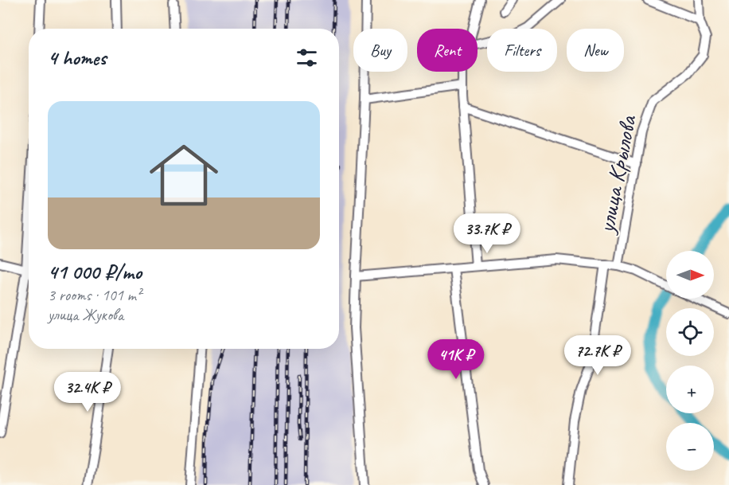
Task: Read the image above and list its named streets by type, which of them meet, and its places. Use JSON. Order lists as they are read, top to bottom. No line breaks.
{"streets":{"street":["улица Крылова"]},"north":"right","page":{"chip":["Buy","Rent","Filters","New"],"heading":"4 homes","list":[{"name":"41 000 ₽/mo","note":"3 rooms · 101 m² · улица Жукова"}],"price":["33.7K ₽","72.7K ₽","41K ₽","32.4K ₽"],"map_buttons":["+","−"]}}
